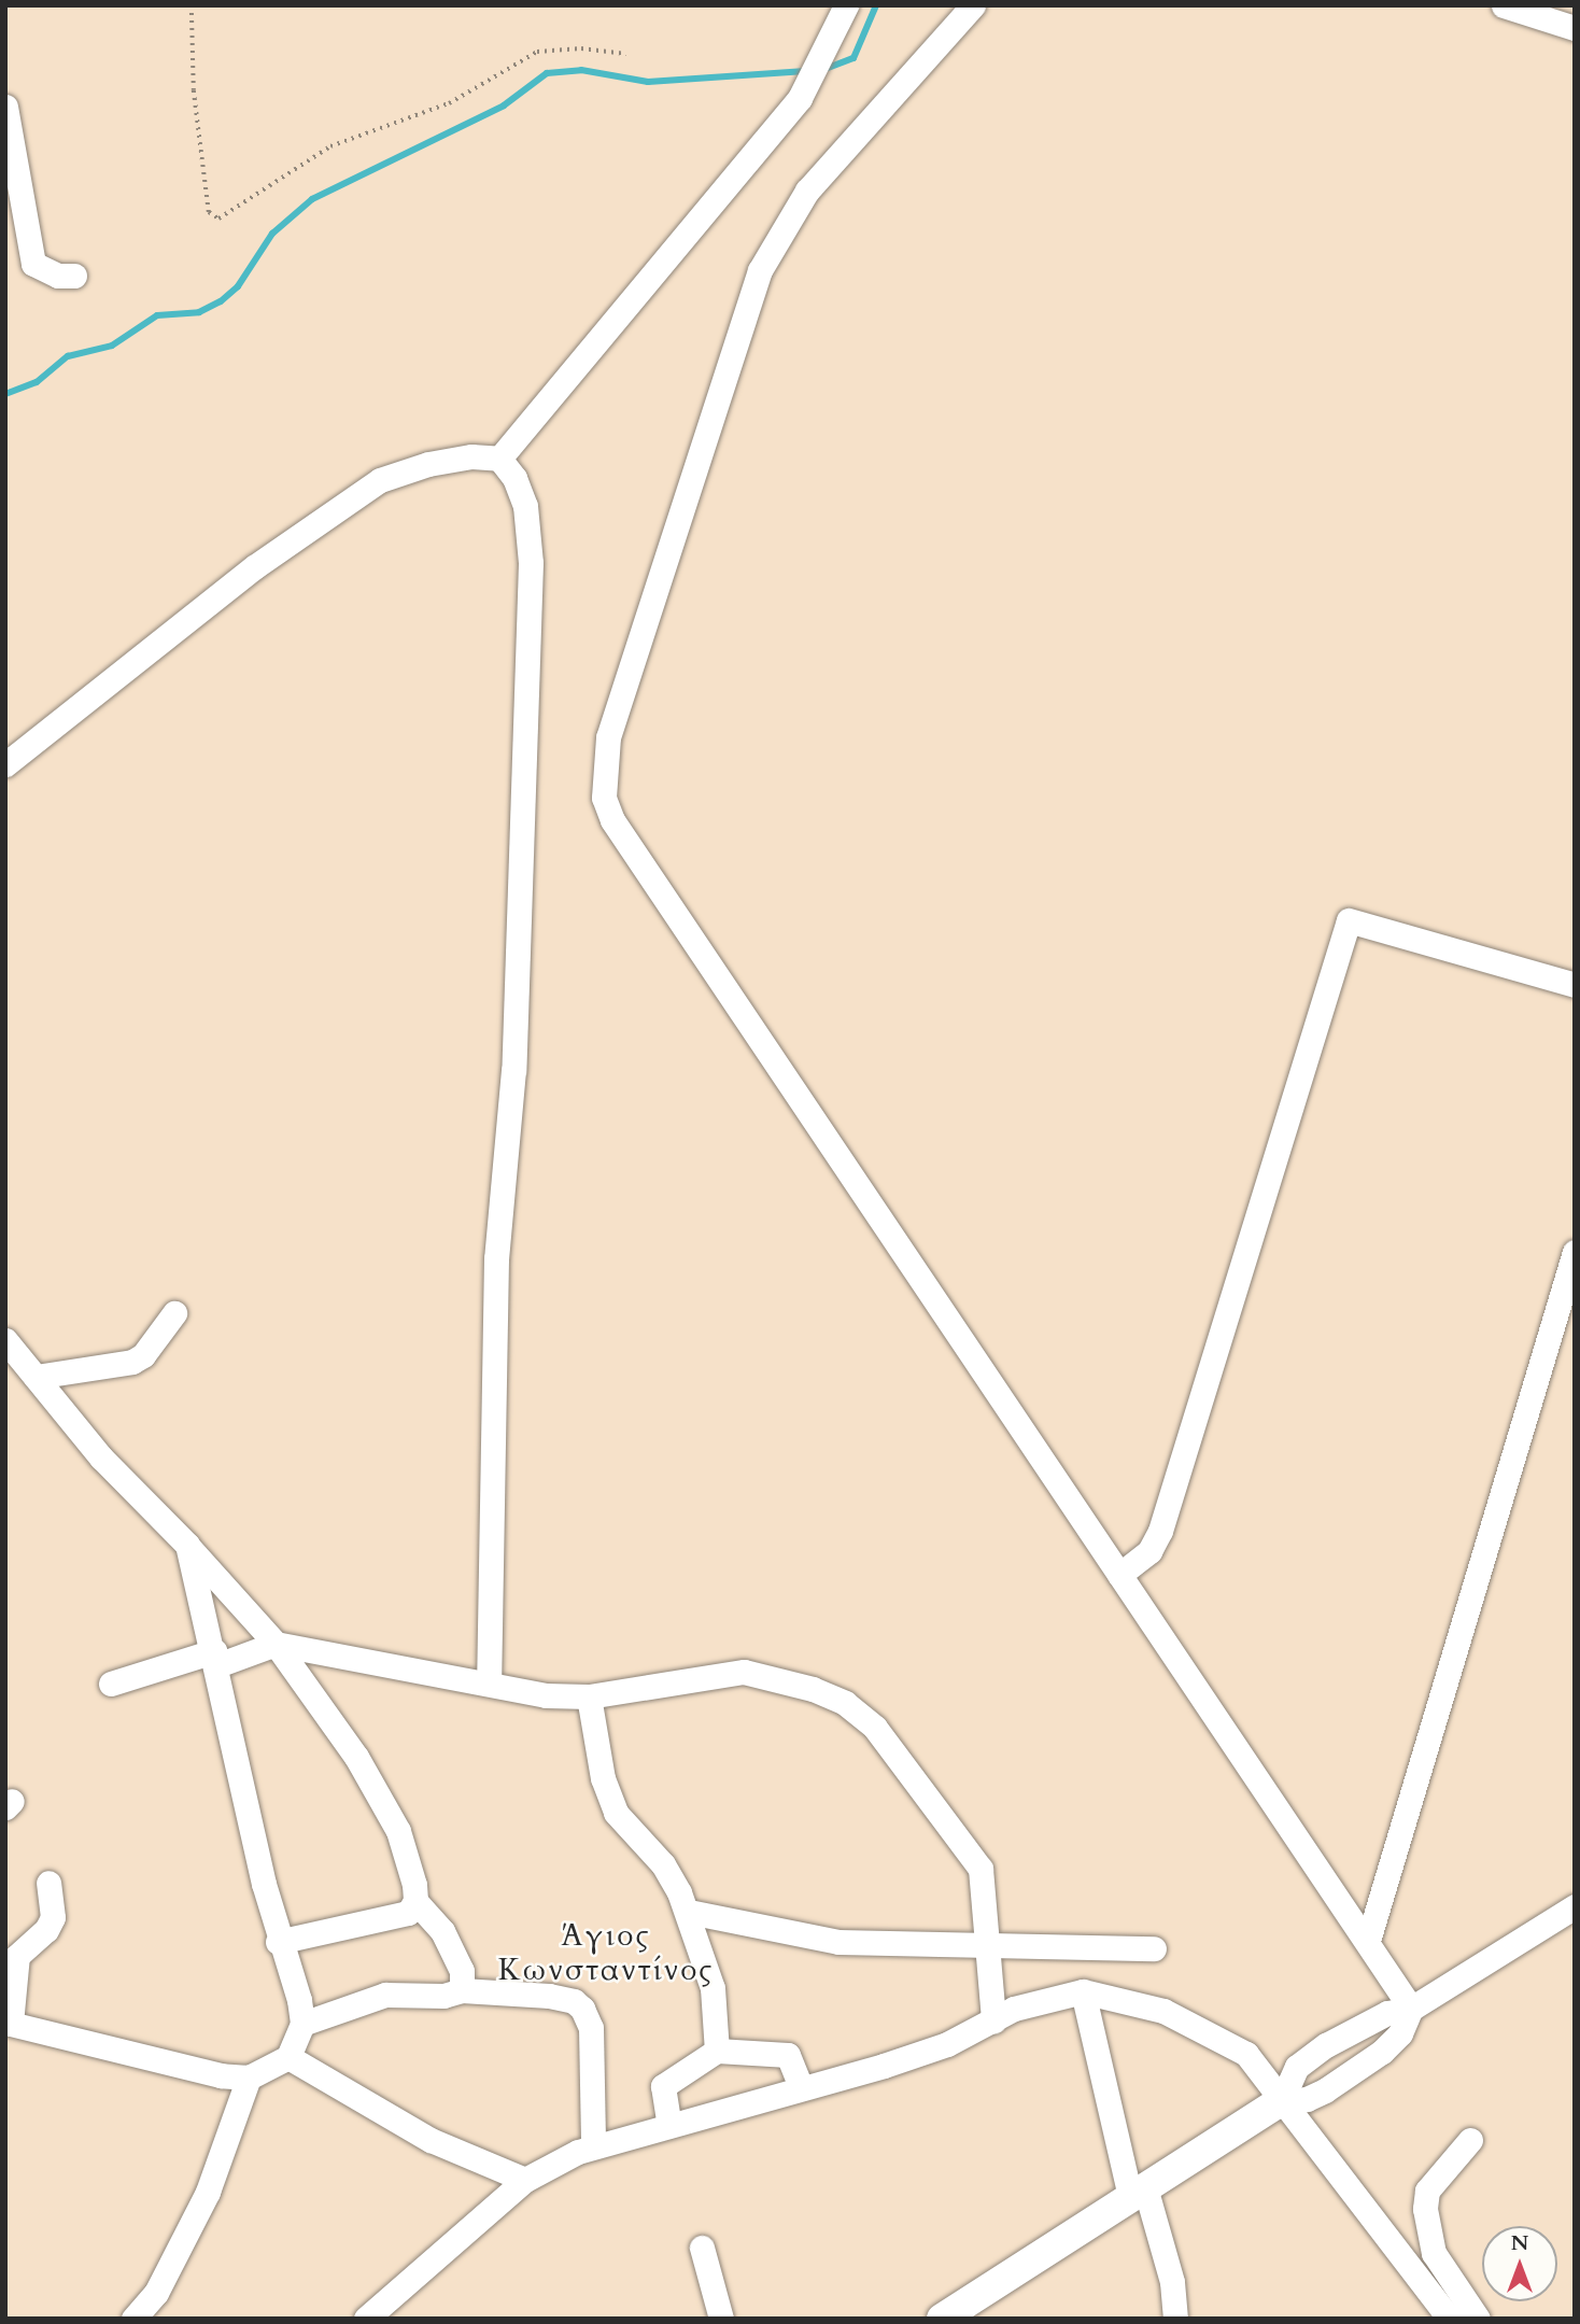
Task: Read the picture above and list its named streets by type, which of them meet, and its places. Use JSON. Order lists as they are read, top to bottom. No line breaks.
{"districts":["Άγιος Κωνσταντίνος"],"north":"top"}
